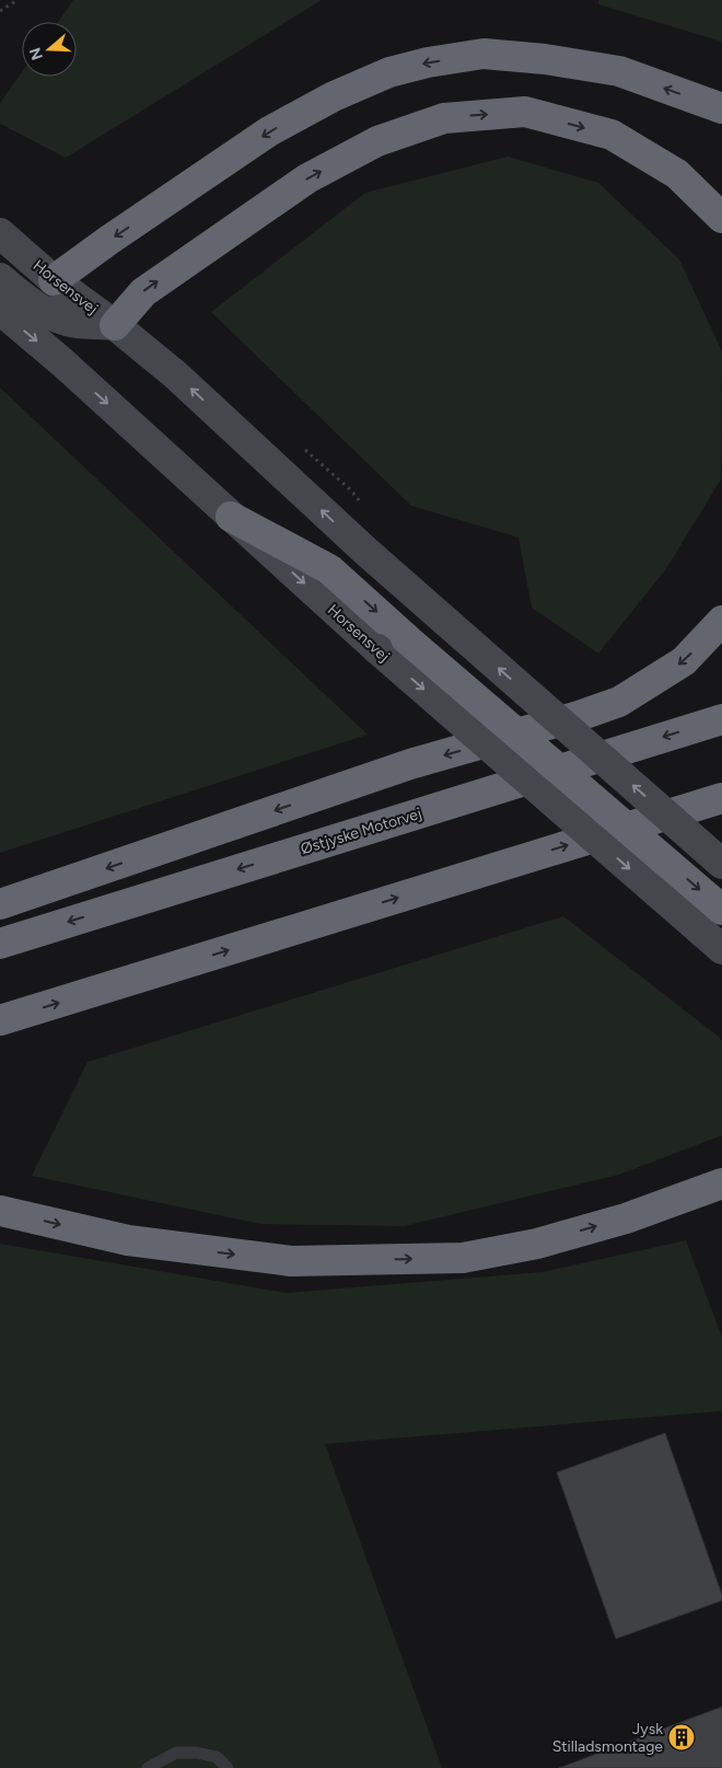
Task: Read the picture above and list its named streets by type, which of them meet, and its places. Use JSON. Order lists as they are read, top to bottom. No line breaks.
{"streets":{"highway":["Østjyske Motorvej"],"main road":["Horsensvej"]},"places":{"building":["Jysk Stilladsmontage"]},"north":"left"}
